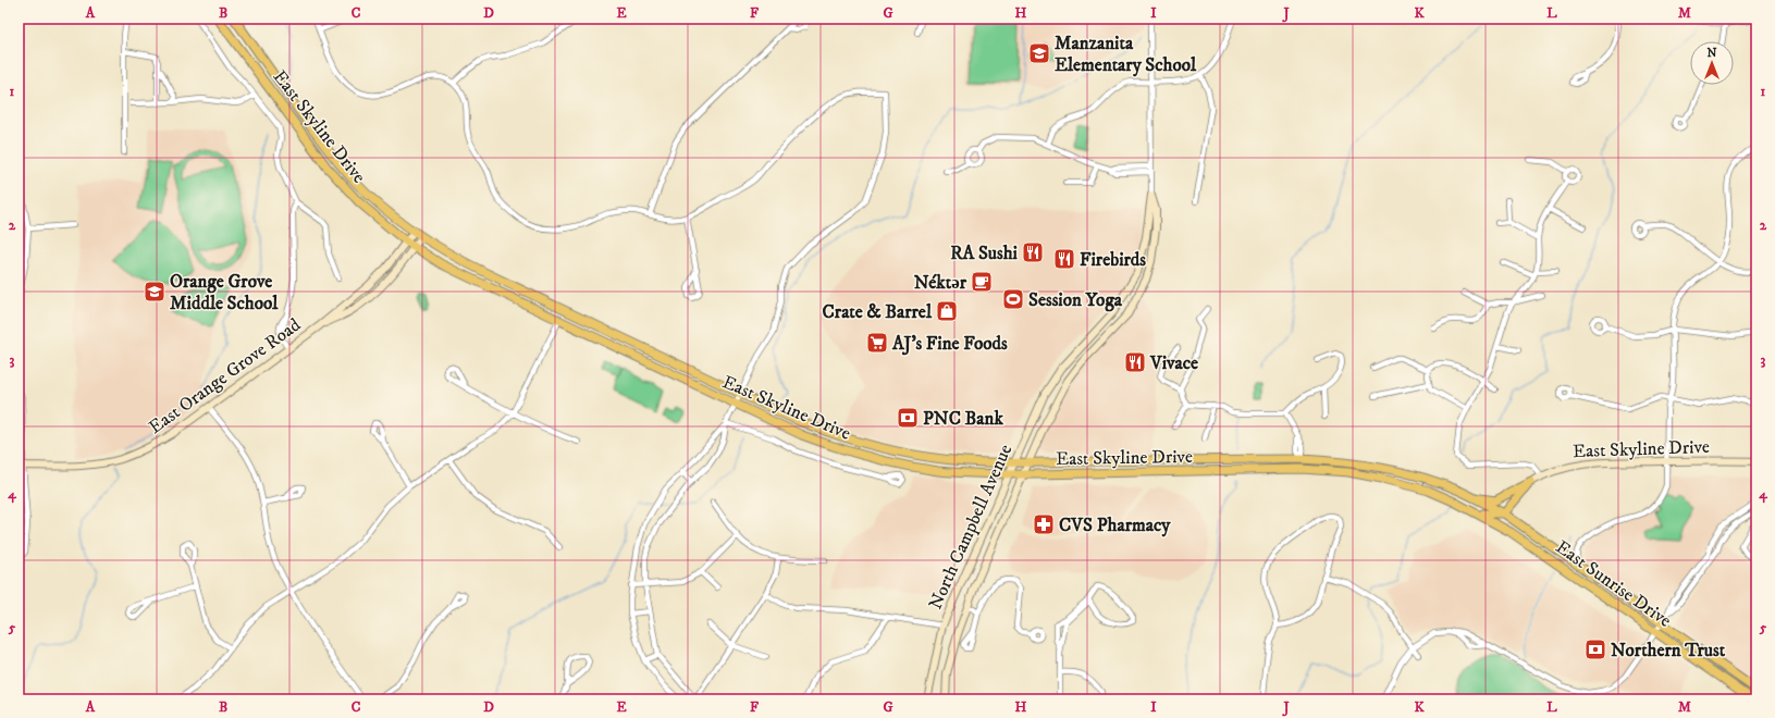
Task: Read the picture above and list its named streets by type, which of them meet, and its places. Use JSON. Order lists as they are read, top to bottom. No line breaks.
{"streets":{"main road":["East Skyline Drive","East Orange Grove Road","North Campbell Avenue","East Sunrise Drive"]},"crossings":[["East Skyline Drive","East Orange Grove Road"],["East Skyline Drive","North Campbell Avenue"],["East Skyline Drive","East Sunrise Drive"]],"places":{"school or university":["Manzanita Elementary School","Orange Grove Middle School"],"restaurant":["RA Sushi","Firebirds","Vivace"],"cafe":["Néktər"],"sports":["Session Yoga"],"shop":["Crate & Barrel"],"supermarket":["AJ's Fine Foods"],"bank":["PNC Bank","Northern Trust"],"pharmacy":["CVS Pharmacy"]},"north":"top","grid":{"columns":["A","B","C","D","E","F","G","H","I","J","K","L","M"],"rows":["1","2","3","4","5"]}}
